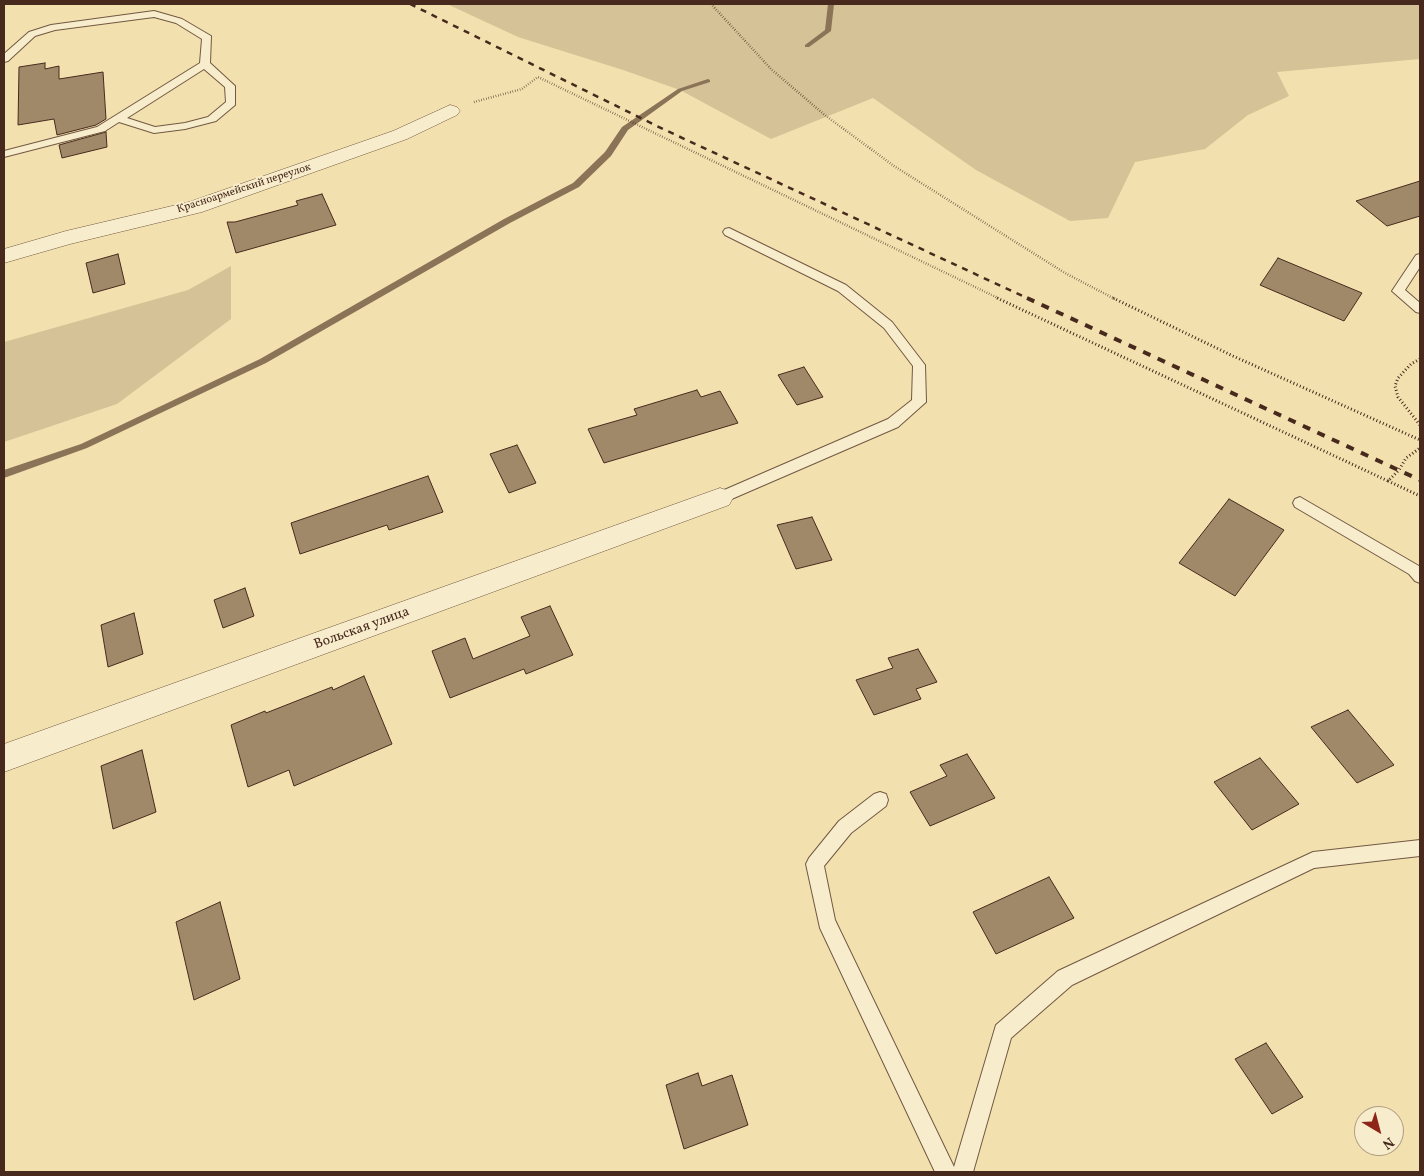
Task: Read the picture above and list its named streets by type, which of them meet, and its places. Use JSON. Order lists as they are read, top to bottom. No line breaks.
{"streets":{"street":["Красноармейский переулок","Вольская улица"]},"north":"bottom right"}
